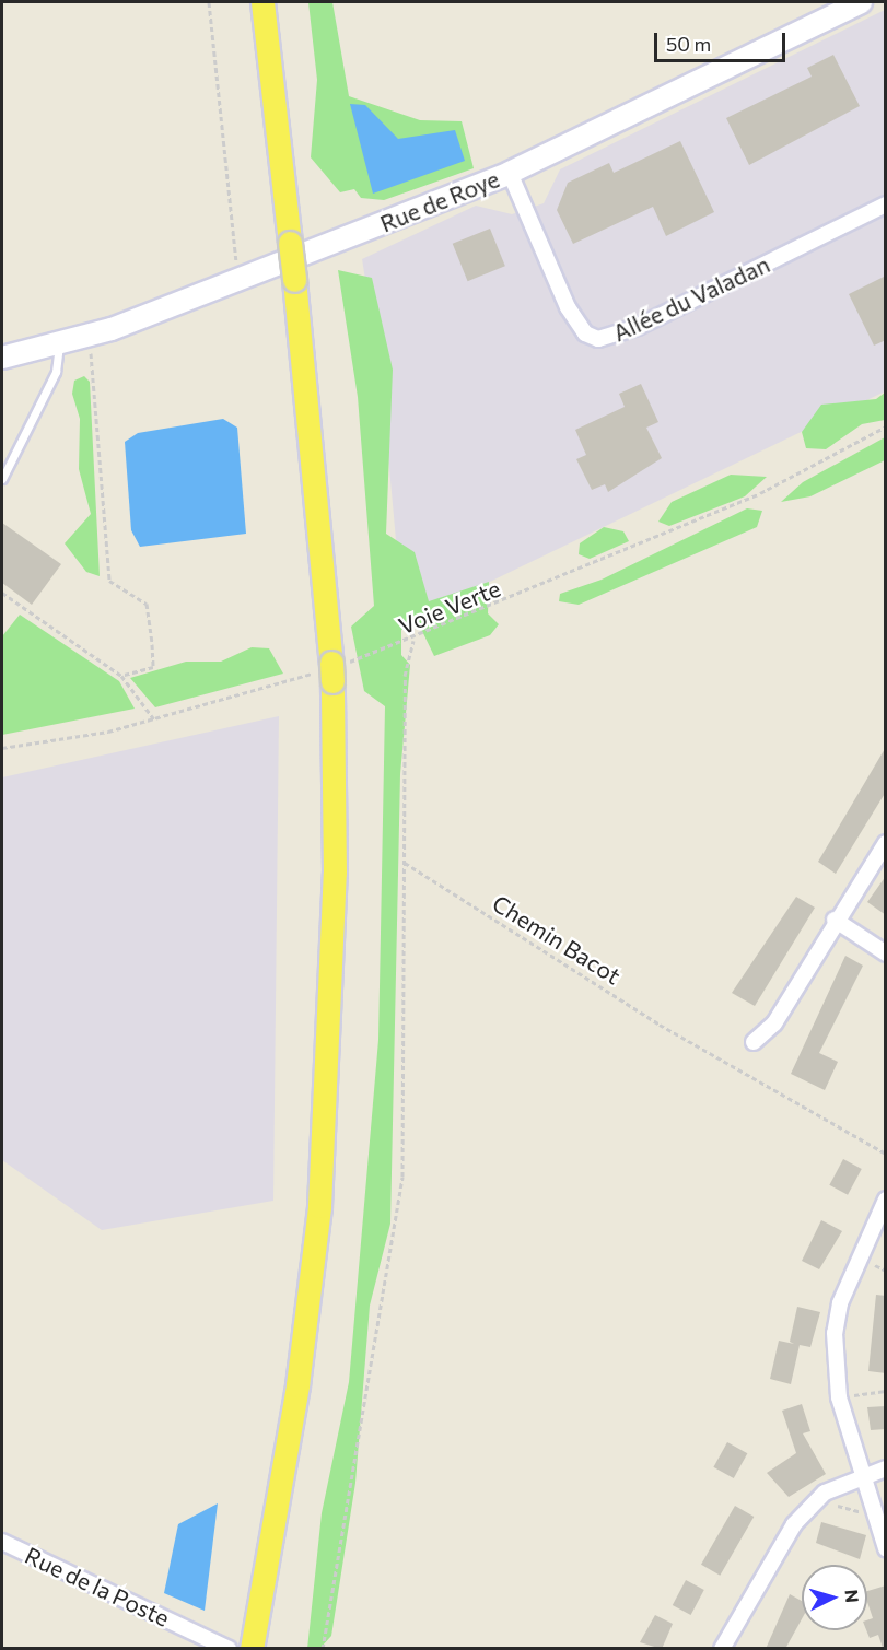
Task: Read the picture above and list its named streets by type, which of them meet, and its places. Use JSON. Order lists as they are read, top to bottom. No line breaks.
{"streets":{"main road":["Rue de Roye"],"street":["Allée du Valadan","Rue de la Poste"],"path":["Voie Verte","Chemin Bacot"]},"crossings":[["Rue de Roye","Allée du Valadan"]],"scale_bar":"50 m","north":"right"}
